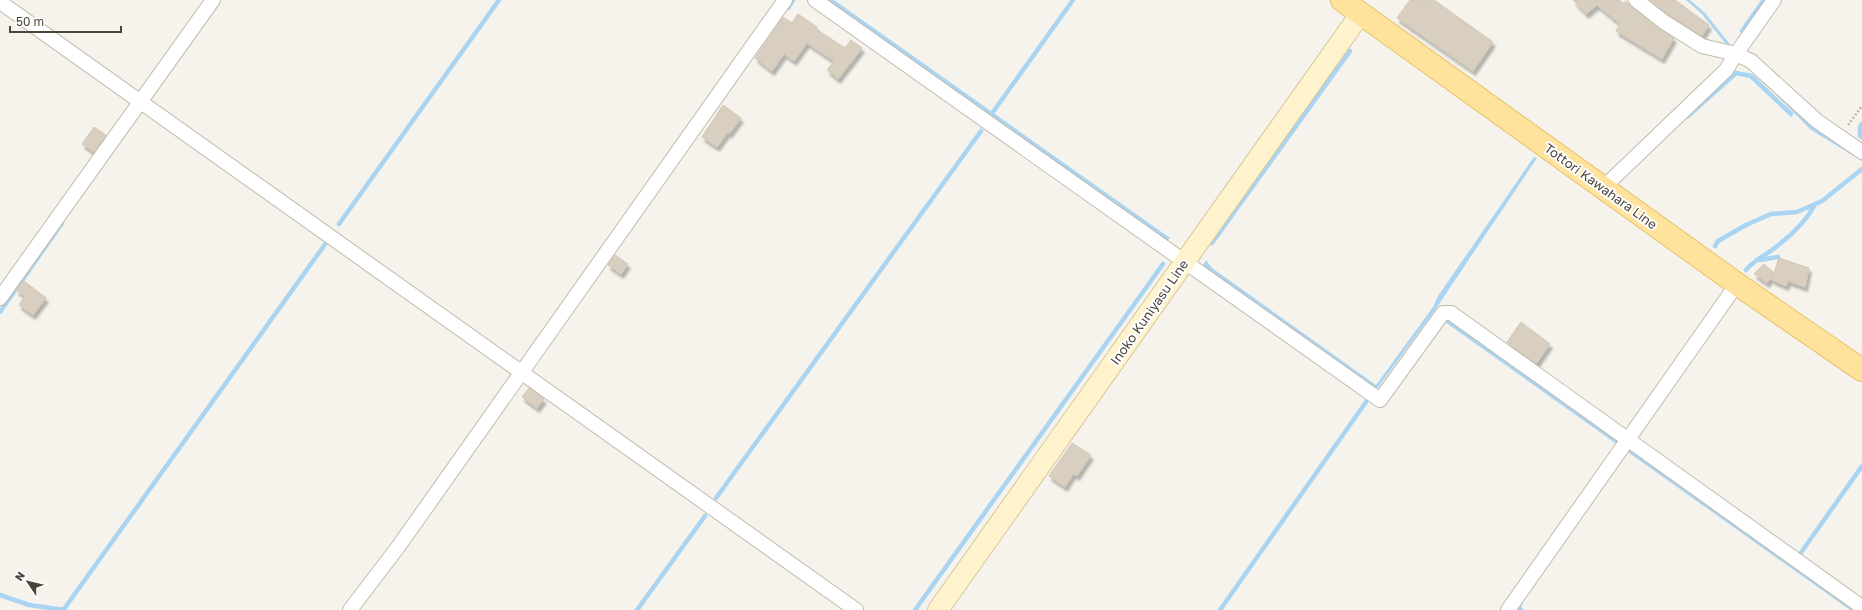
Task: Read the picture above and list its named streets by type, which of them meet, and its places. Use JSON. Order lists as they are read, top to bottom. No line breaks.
{"streets":{"main road":["Tottori Kawahara Line","Inoko Kuniyasu Line"]},"crossings":[["Tottori Kawahara Line","Inoko Kuniyasu Line"]],"scale_bar":"50 m","north":"top left"}
